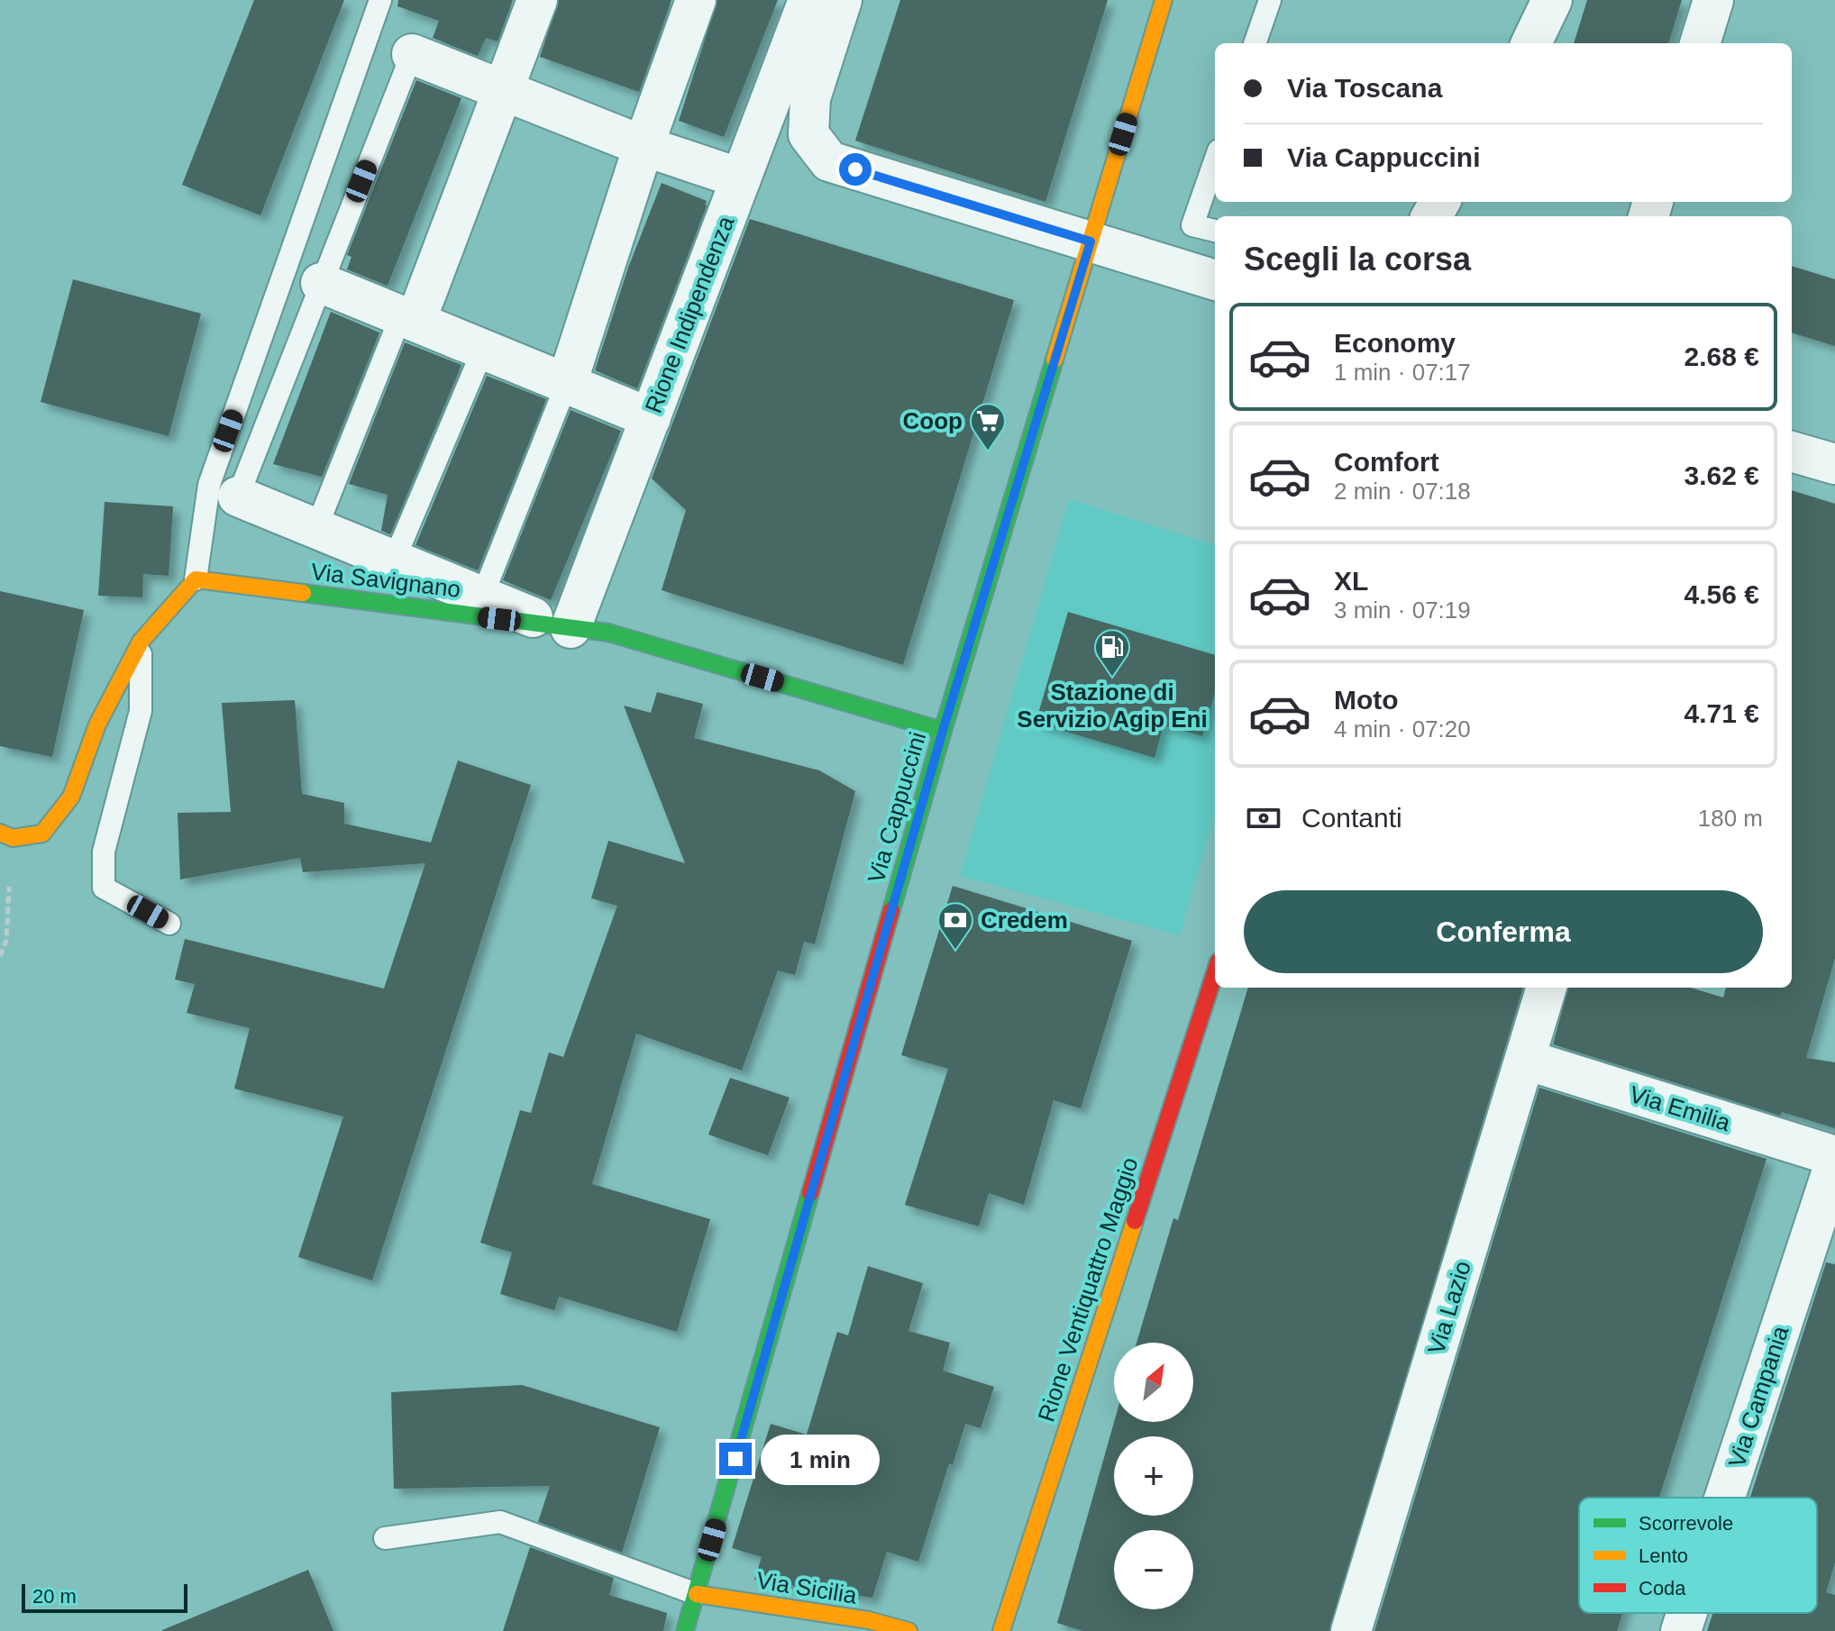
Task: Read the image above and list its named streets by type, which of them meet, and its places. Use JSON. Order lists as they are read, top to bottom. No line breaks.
{"streets":{"street":["Rione Indipendenza","Via Savignano","Via Cappuccini","Via Emilia","Rione Ventiquattro Maggio","Via Lazio","Via Campania","Via Sicilia"]},"crossings":[["Rione Indipendenza","Via Savignano"],["Via Savignano","Via Cappuccini"],["Via Cappuccini","Via Sicilia"],["Via Emilia","Via Lazio"]],"places":{"supermarket":["Coop"],"fuel station":["Stazione di Servizio Agip Eni"],"bank":["Credem"]},"legend":["Scorrevole","Lento","Coda"],"scale_bar":"20 m","north":"top right","page":{"banner":["Via Toscana","Via Cappuccini"],"heading":"Scegli la corsa","list":[{"name":"Economy","note":"1 min · 07:17","value":"2.68 €"},{"name":"Comfort","note":"2 min · 07:18","value":"3.62 €"},{"name":"XL","note":"3 min · 07:19","value":"4.56 €"},{"name":"Moto","note":"4 min · 07:20","value":"4.71 €"}],"pay":["Contanti","180 m"],"buttons":"Conferma","map_buttons":["+","−"],"bubble":"1 min","scale":"20 m"}}
